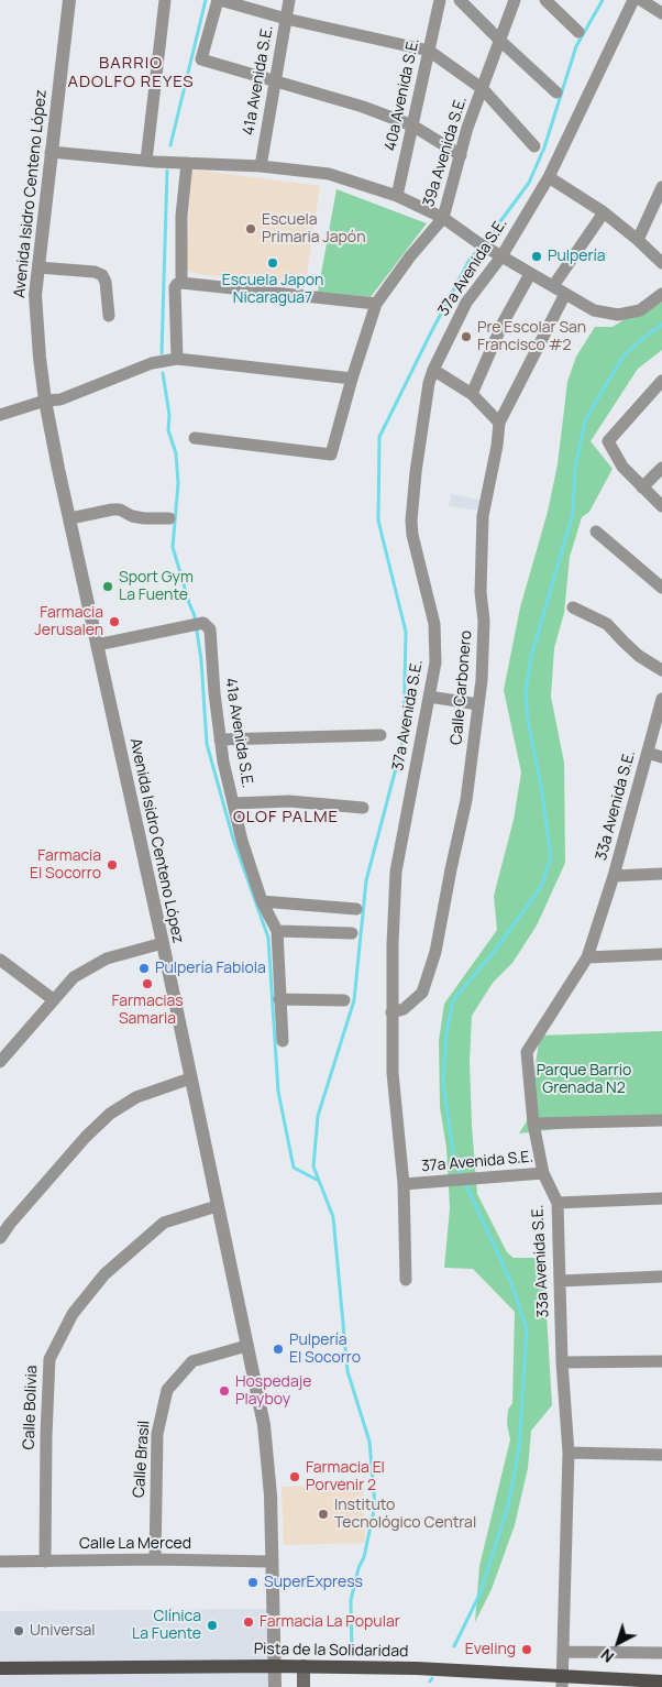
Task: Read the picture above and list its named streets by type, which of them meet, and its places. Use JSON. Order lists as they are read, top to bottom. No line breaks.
{"streets":{"main road":["Pista de la Solidaridad"],"street":["41a Avenida S.E.","40a Avenida S.E.","39a Avenida S.E.","Avenida Isidro Centeno López","37a Avenida S.E.","Calle Carbonero","33a Avenida S.E.","Calle Bolivia","Calle Brasil","Calle La Merced"]},"crossings":[["41a Avenida S.E.","Avenida Isidro Centeno López"],["Avenida Isidro Centeno López","Calle Bolivia"],["Avenida Isidro Centeno López","Calle Brasil"],["Avenida Isidro Centeno López","Calle La Merced"],["Avenida Isidro Centeno López","Pista de la Solidaridad"],["37a Avenida S.E.","Calle Carbonero"],["37a Avenida S.E.","33a Avenida S.E."],["33a Avenida S.E.","Pista de la Solidaridad"],["Calle Bolivia","Calle La Merced"],["Calle Brasil","Calle La Merced"]],"districts":["BARRIO ADOLFO REYES","OLOF PALME"],"parks":["Parque Barrio Grenada N2"],"places":["Escuela Primaria Japón","Pulpería","Escuela Japon Nicaragua7","Pre Escolar San Francisco #2","Sport Gym La Fuente","Farmacia Jerusalen","Farmacia El Socorro","Pulpería Fabiola","Farmacias Samaria","Pulpería El Socorro","Hospedaje Playboy","Farmacia El Porvenir 2","Instituto Tecnológico Central","SuperExpress","Farmacia La Popular","Clínica La Fuente","Universal","Eveling"],"north":"bottom left"}
